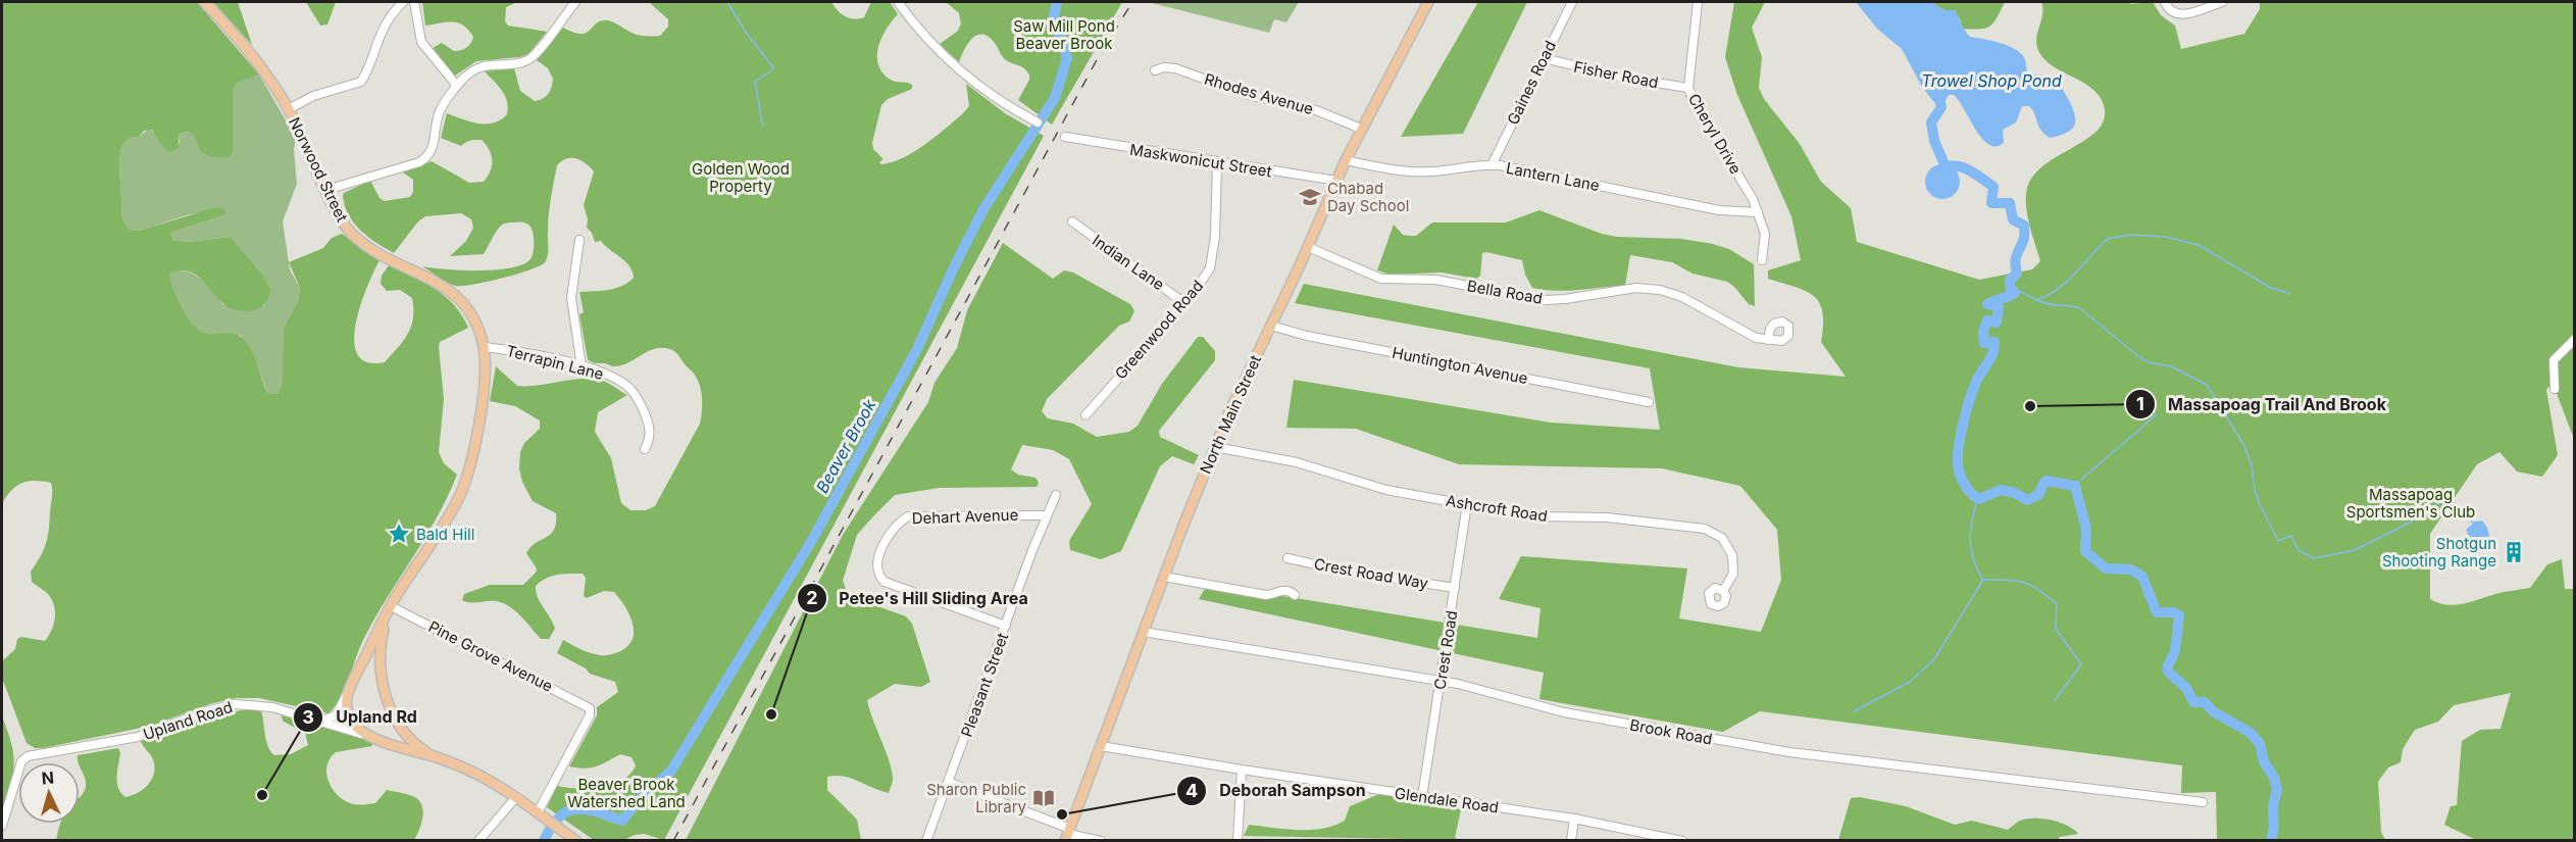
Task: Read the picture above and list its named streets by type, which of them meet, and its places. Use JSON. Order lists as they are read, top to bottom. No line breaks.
{"streets":{"main road":["Norwood Street","North Main Street","Upland Road"],"street":["Fisher Road","Gaines Road","Rhodes Avenue","Cheryl Drive","Maskwonicut Street","Lantern Lane","Indian Lane","Bella Road","Greenwood Road","Terrapin Lane","Huntington Avenue","Ashcroft Road","Dehart Avenue","Crest Road Way","Crest Road","Pine Grove Avenue","Pleasant Street","Brook Road","Glendale Road"]},"crossings":[["Fisher Road","Gaines Road"],["Fisher Road","Cheryl Drive"],["Gaines Road","Lantern Lane"],["Rhodes Avenue","North Main Street"],["Cheryl Drive","Lantern Lane"],["Maskwonicut Street","Greenwood Road"],["Maskwonicut Street","North Main Street"],["Norwood Street","Terrapin Lane"],["Norwood Street","Pine Grove Avenue"],["Norwood Street","Upland Road"],["Lantern Lane","North Main Street"],["Indian Lane","Greenwood Road"],["Bella Road","North Main Street"],["Huntington Avenue","North Main Street"],["North Main Street","Ashcroft Road"],["North Main Street","Brook Road"],["North Main Street","Glendale Road"],["Ashcroft Road","Crest Road"],["Dehart Avenue","Pleasant Street"],["Crest Road Way","Crest Road"],["Crest Road","Brook Road"],["Crest Road","Glendale Road"],["Pine Grove Avenue","Upland Road"]],"water":["Trowel Shop Pond","Beaver Brook"],"parks":["Saw Mill Pond Beaver Brook","Golden Wood Property","Massapoag Sportsmen's Club","Beaver Brook Watershed Land"],"places":{"school or university":["Chabad Day School"],"other":["Massapoag Trail And Brook","Petee's Hill Sliding Area","Upland Rd","Deborah Sampson"],"place":["Bald Hill"],"building":["Shotgun Shooting Range"],"library":["Sharon Public Library"]},"north":"top"}
